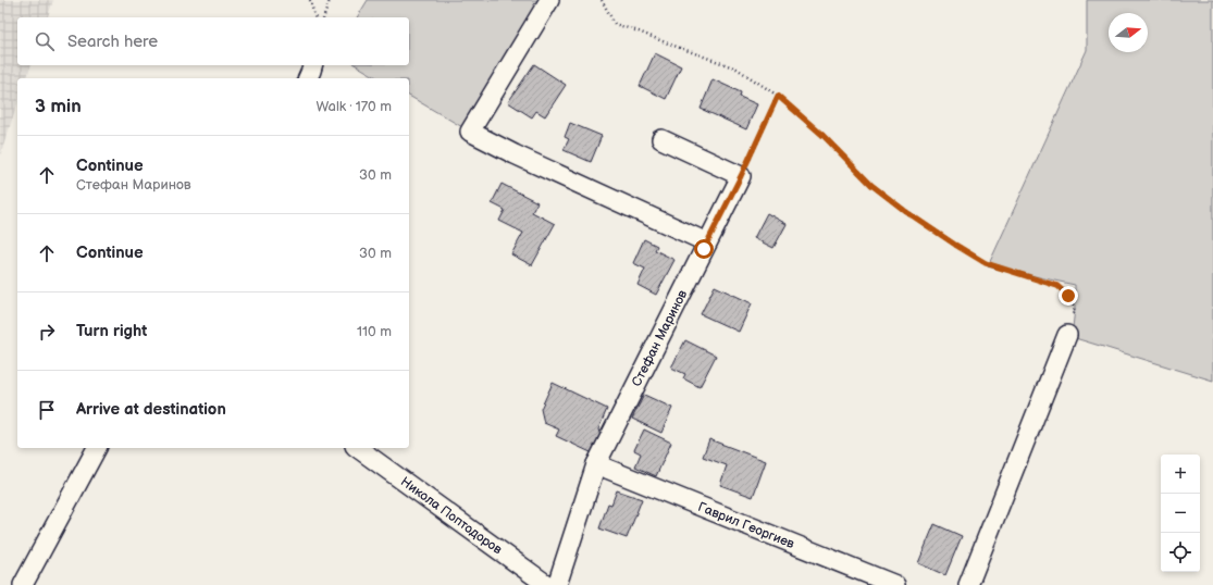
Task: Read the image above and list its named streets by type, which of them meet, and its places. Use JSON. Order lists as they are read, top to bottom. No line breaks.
{"streets":{"street":["Стефан Маринов","Никола Поптодоров","Гаврил Георгиев"]},"crossings":[["Стефан Маринов","Гаврил Георгиев"]],"north":"right","page":{"search":"Search here","heading":["3 min","Walk · 170 m"],"list":[["Continue","Стефан Маринов","30 m"],["Continue","30 m"],["Turn right","110 m"],"Arrive at destination"],"map_buttons":["+","−"]}}
